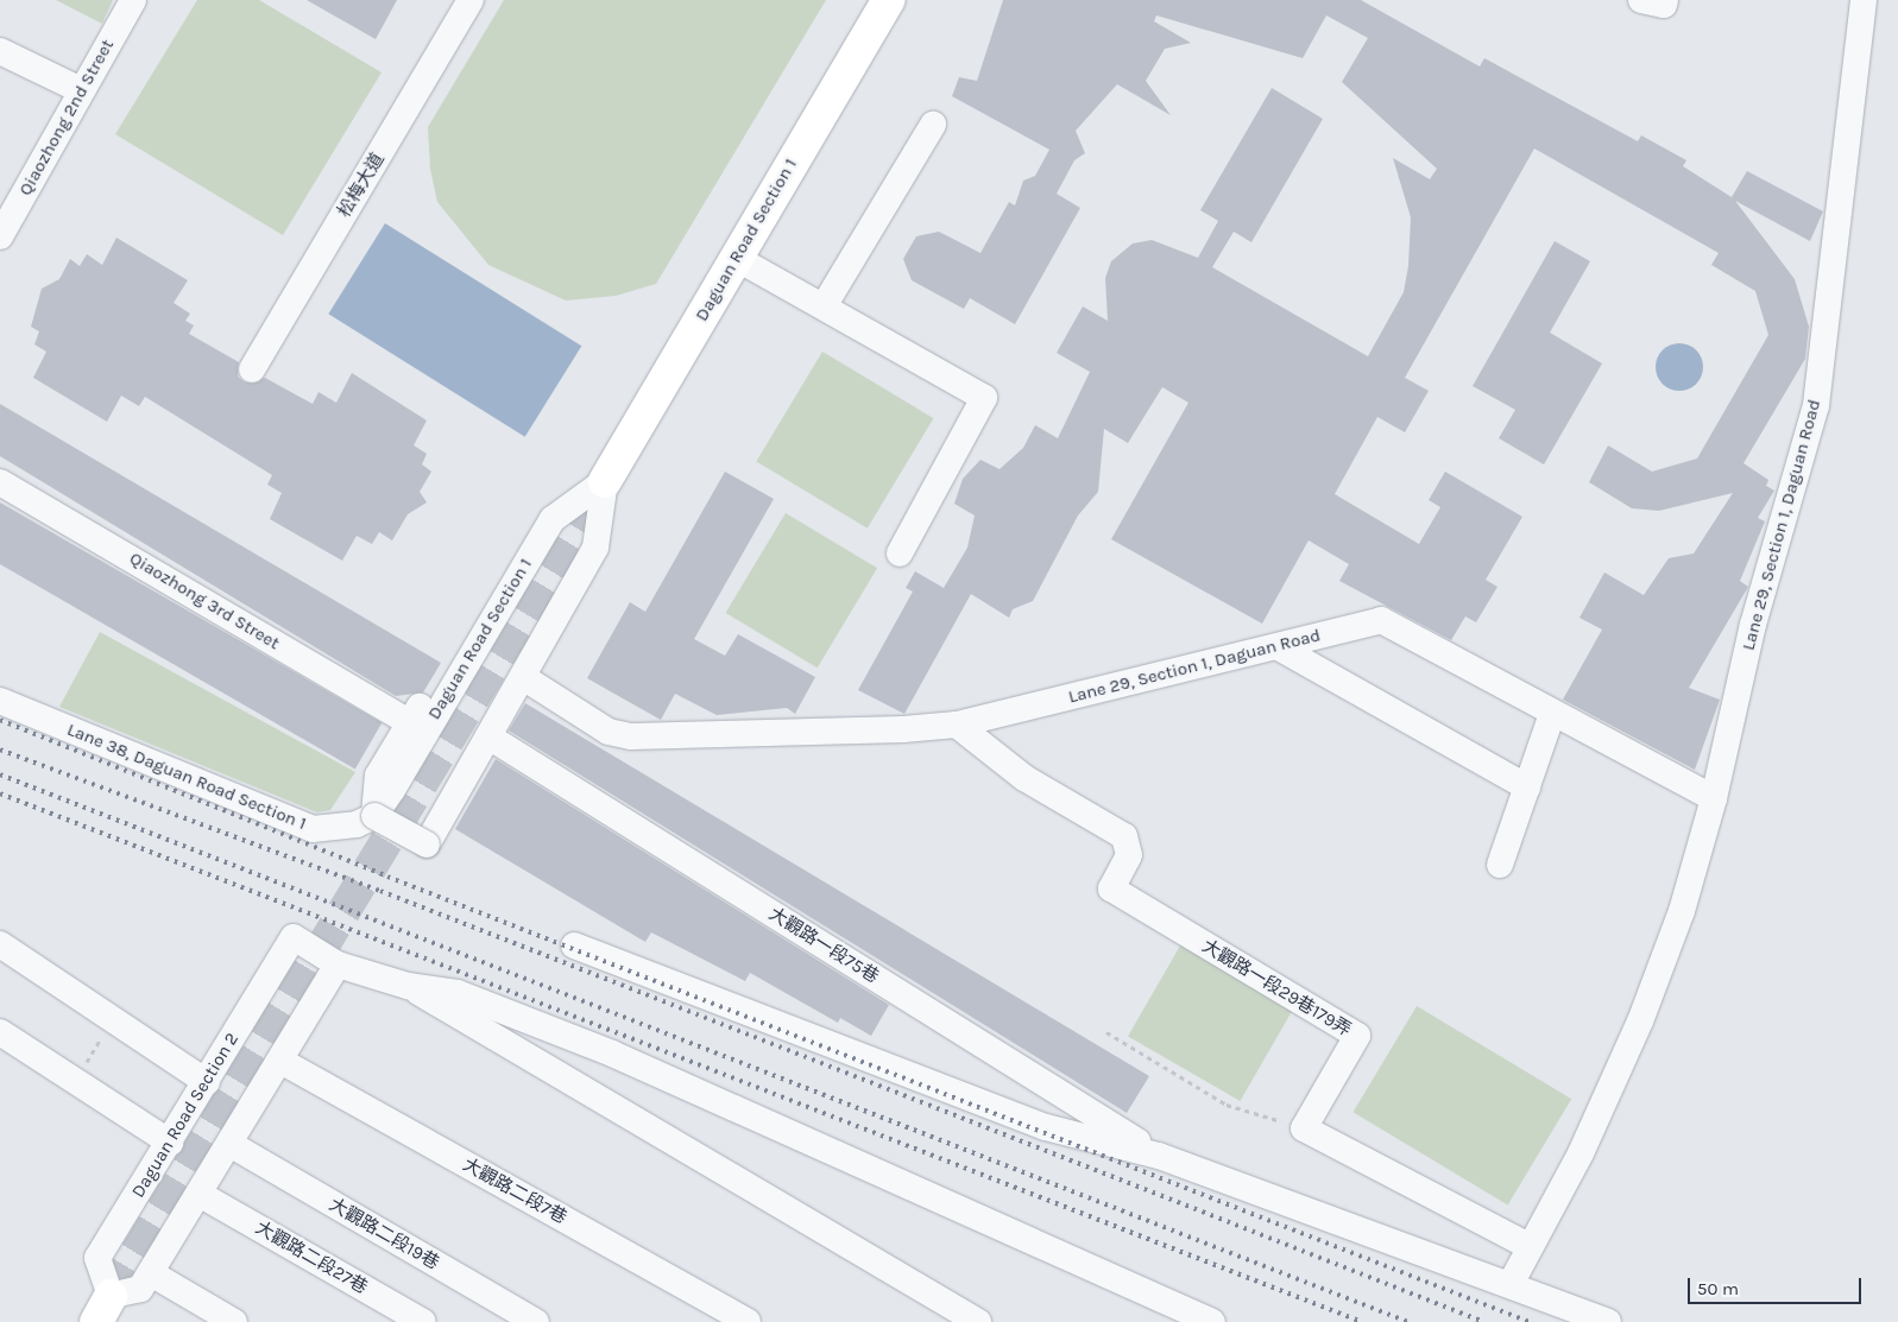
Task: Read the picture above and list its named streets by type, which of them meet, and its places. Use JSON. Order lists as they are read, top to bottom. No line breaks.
{"streets":{"main road":["Daguan Road Section 1"],"street":["Qiaozhong 2nd Street","松梅大道","Lane 29, Section 1, Daguan Road","Qiaozhong 3rd Street","Lane 38, Daguan Road Section 1","大觀路一段75巷","大觀路一段29巷179弄","Daguan Road Section 2","大觀路二段7巷","大觀路二段19巷","大觀路二段27巷"]},"crossings":[["Daguan Road Section 1","Lane 29, Section 1, Daguan Road"],["Daguan Road Section 1","Lane 38, Daguan Road Section 1"],["Daguan Road Section 1","大觀路一段75巷"],["Lane 29, Section 1, Daguan Road","大觀路一段29巷179弄"],["Daguan Road Section 2","大觀路二段7巷"],["Daguan Road Section 2","大觀路二段19巷"],["Daguan Road Section 2","大觀路二段27巷"]],"scale_bar":"50 m"}
